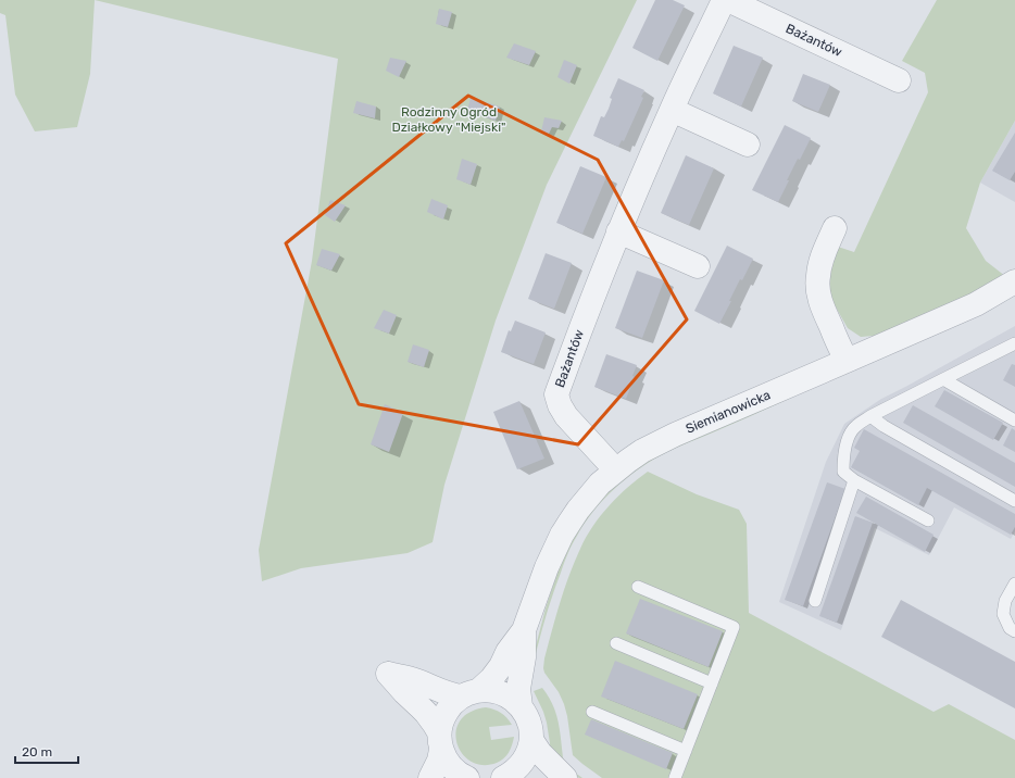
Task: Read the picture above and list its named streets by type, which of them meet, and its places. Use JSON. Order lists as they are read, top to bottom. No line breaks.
{"streets":{"street":["Bażantów","Siemianowicka"]},"crossings":[["Bażantów","Siemianowicka"]],"parks":["Rodzinny Ogród Działkowy \"Miejski\""],"scale_bar":"20 m"}
